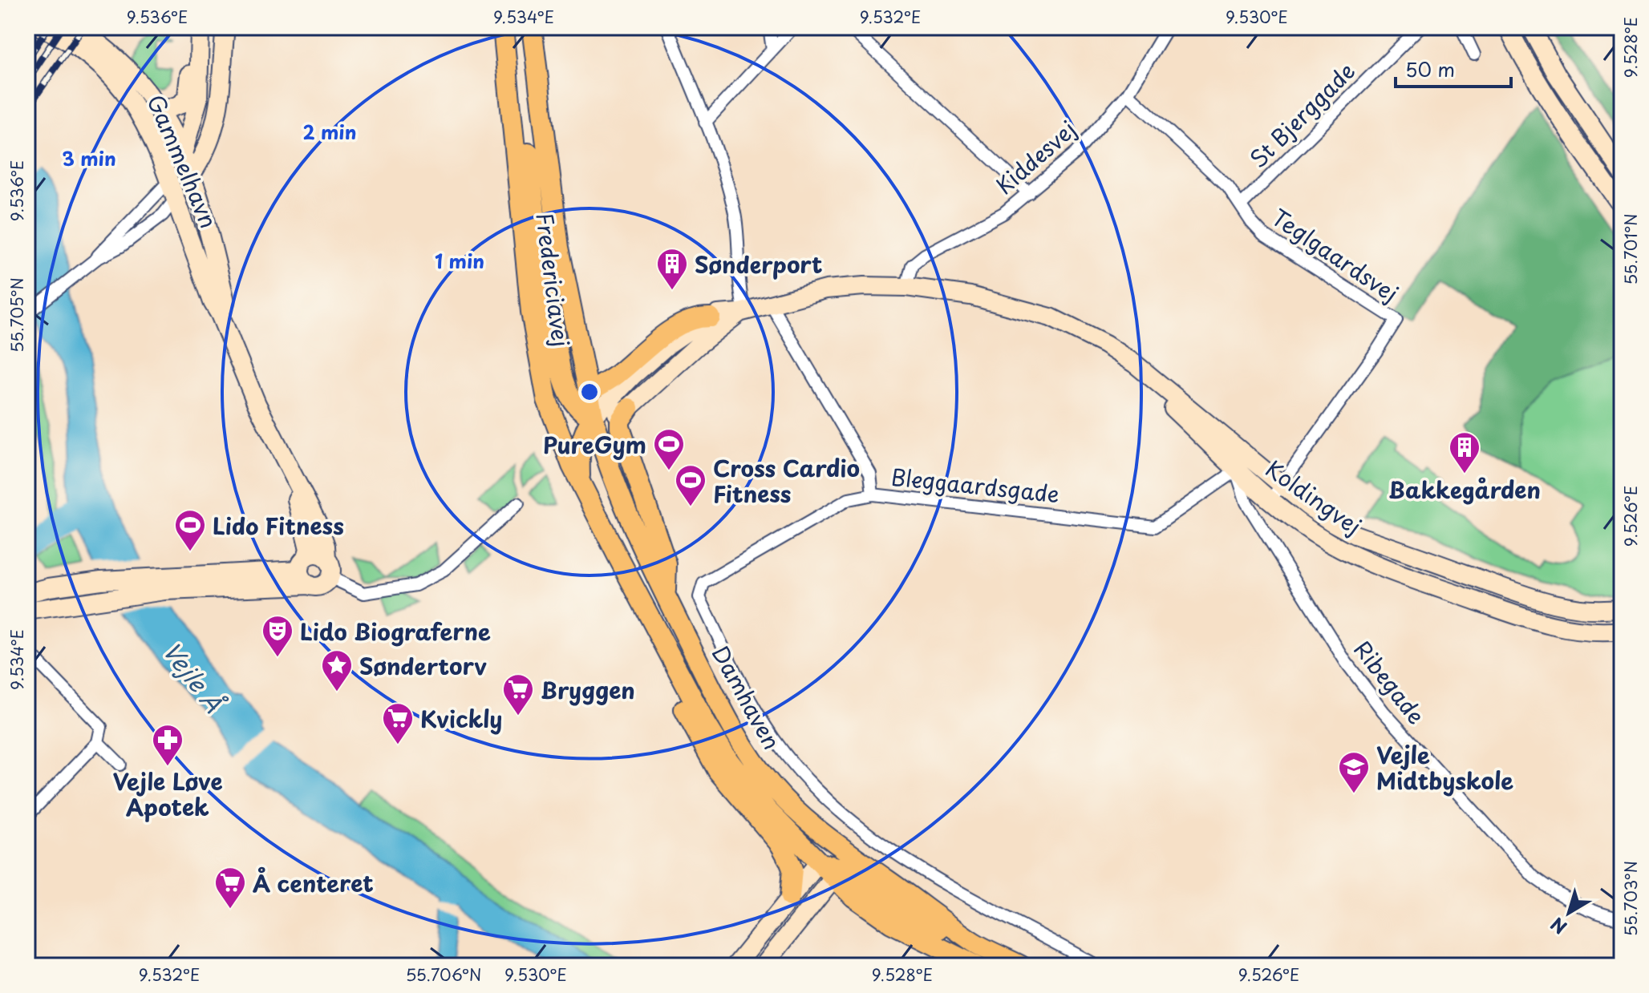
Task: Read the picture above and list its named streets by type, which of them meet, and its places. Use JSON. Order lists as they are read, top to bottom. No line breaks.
{"streets":{"main road":["Gammelhavn","Fredericiavej","Koldingvej","Damhaven"],"street":["St Bjerggade","Kiddesvej","Teglgaardsvej","Bleggaardsgade","Ribegade"]},"crossings":[["St Bjerggade","Teglgaardsvej"],["Kiddesvej","Teglgaardsvej"],["Kiddesvej","Koldingvej"],["Teglgaardsvej","Koldingvej"],["Fredericiavej","Damhaven"],["Bleggaardsgade","Koldingvej"],["Bleggaardsgade","Ribegade"],["Bleggaardsgade","Damhaven"],["Koldingvej","Ribegade"]],"water":["Vejle Å"],"places":{"building":["Sønderport","Bakkegården"],"sports":["PureGym","Cross Cardio Fitness","Lido Fitness"],"theatre":["Lido Biograferne"],"place":["Søndertorv"],"supermarket":["Bryggen","Kvickly","Å centeret"],"pharmacy":["Vejle Løve Apotek"],"school or university":["Vejle Midtbyskole"]},"scale_bar":"50 m","north":"bottom left","coordinates":["9.536°E","9.534°E","9.532°E","9.530°E","9.528°E","55.701°N","55.705°N","9.526°E","55.703°N","55.706°N"],"rings":["2 min","3 min","1 min"]}
